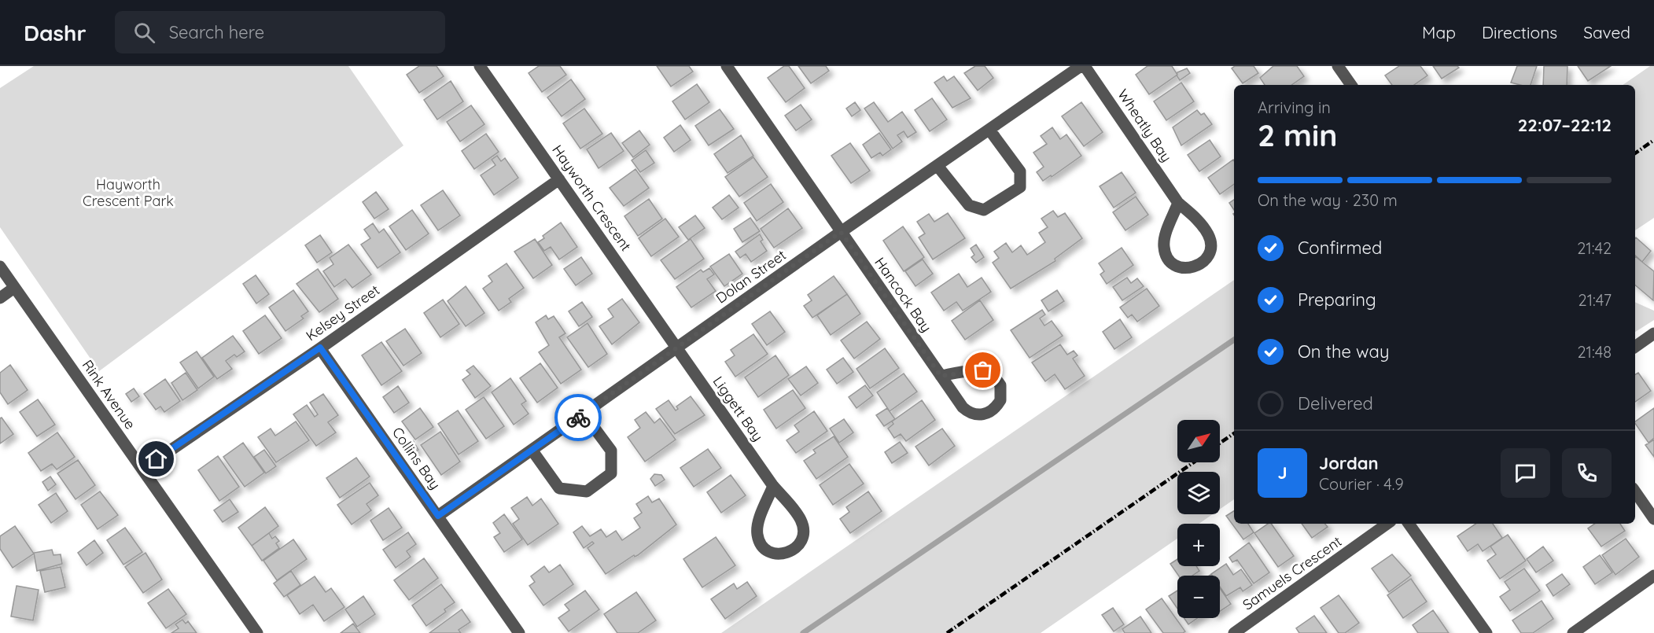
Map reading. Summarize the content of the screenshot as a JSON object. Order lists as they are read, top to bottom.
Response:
{
  "streets": {
    "street": [
      "Wheatly Bay",
      "Hayworth Crescent",
      "Dolan Street",
      "Hancock Bay",
      "Kelsey Street",
      "Rink Avenue",
      "Liggett Bay",
      "Collins Bay",
      "Samuels Crescent"
    ]
  },
  "crossings": [
    ["Hayworth Crescent", "Dolan Street"],
    ["Hayworth Crescent", "Kelsey Street"],
    ["Hayworth Crescent", "Liggett Bay"],
    ["Dolan Street", "Hancock Bay"],
    ["Dolan Street", "Liggett Bay"],
    ["Dolan Street", "Collins Bay"],
    ["Kelsey Street", "Rink Avenue"],
    ["Kelsey Street", "Collins Bay"]
  ],
  "parks": ["Hayworth Crescent Park"],
  "north": "top right",
  "page": {
    "header": "Dashr",
    "search": "Search here",
    "nav": ["Map", "Directions", "Saved"],
    "heading": ["2 min", "Arriving in", "22:07–22:12"],
    "panel": ["Jordan", "Courier · 4.9"],
    "bar": "On the way · 230 m",
    "list": [
      ["Confirmed", "21:42"],
      ["Preparing", "21:47"],
      ["On the way", "21:48"],
      "Delivered"
    ],
    "map_buttons": ["+", "−"],
    "round": "J"
  }
}
